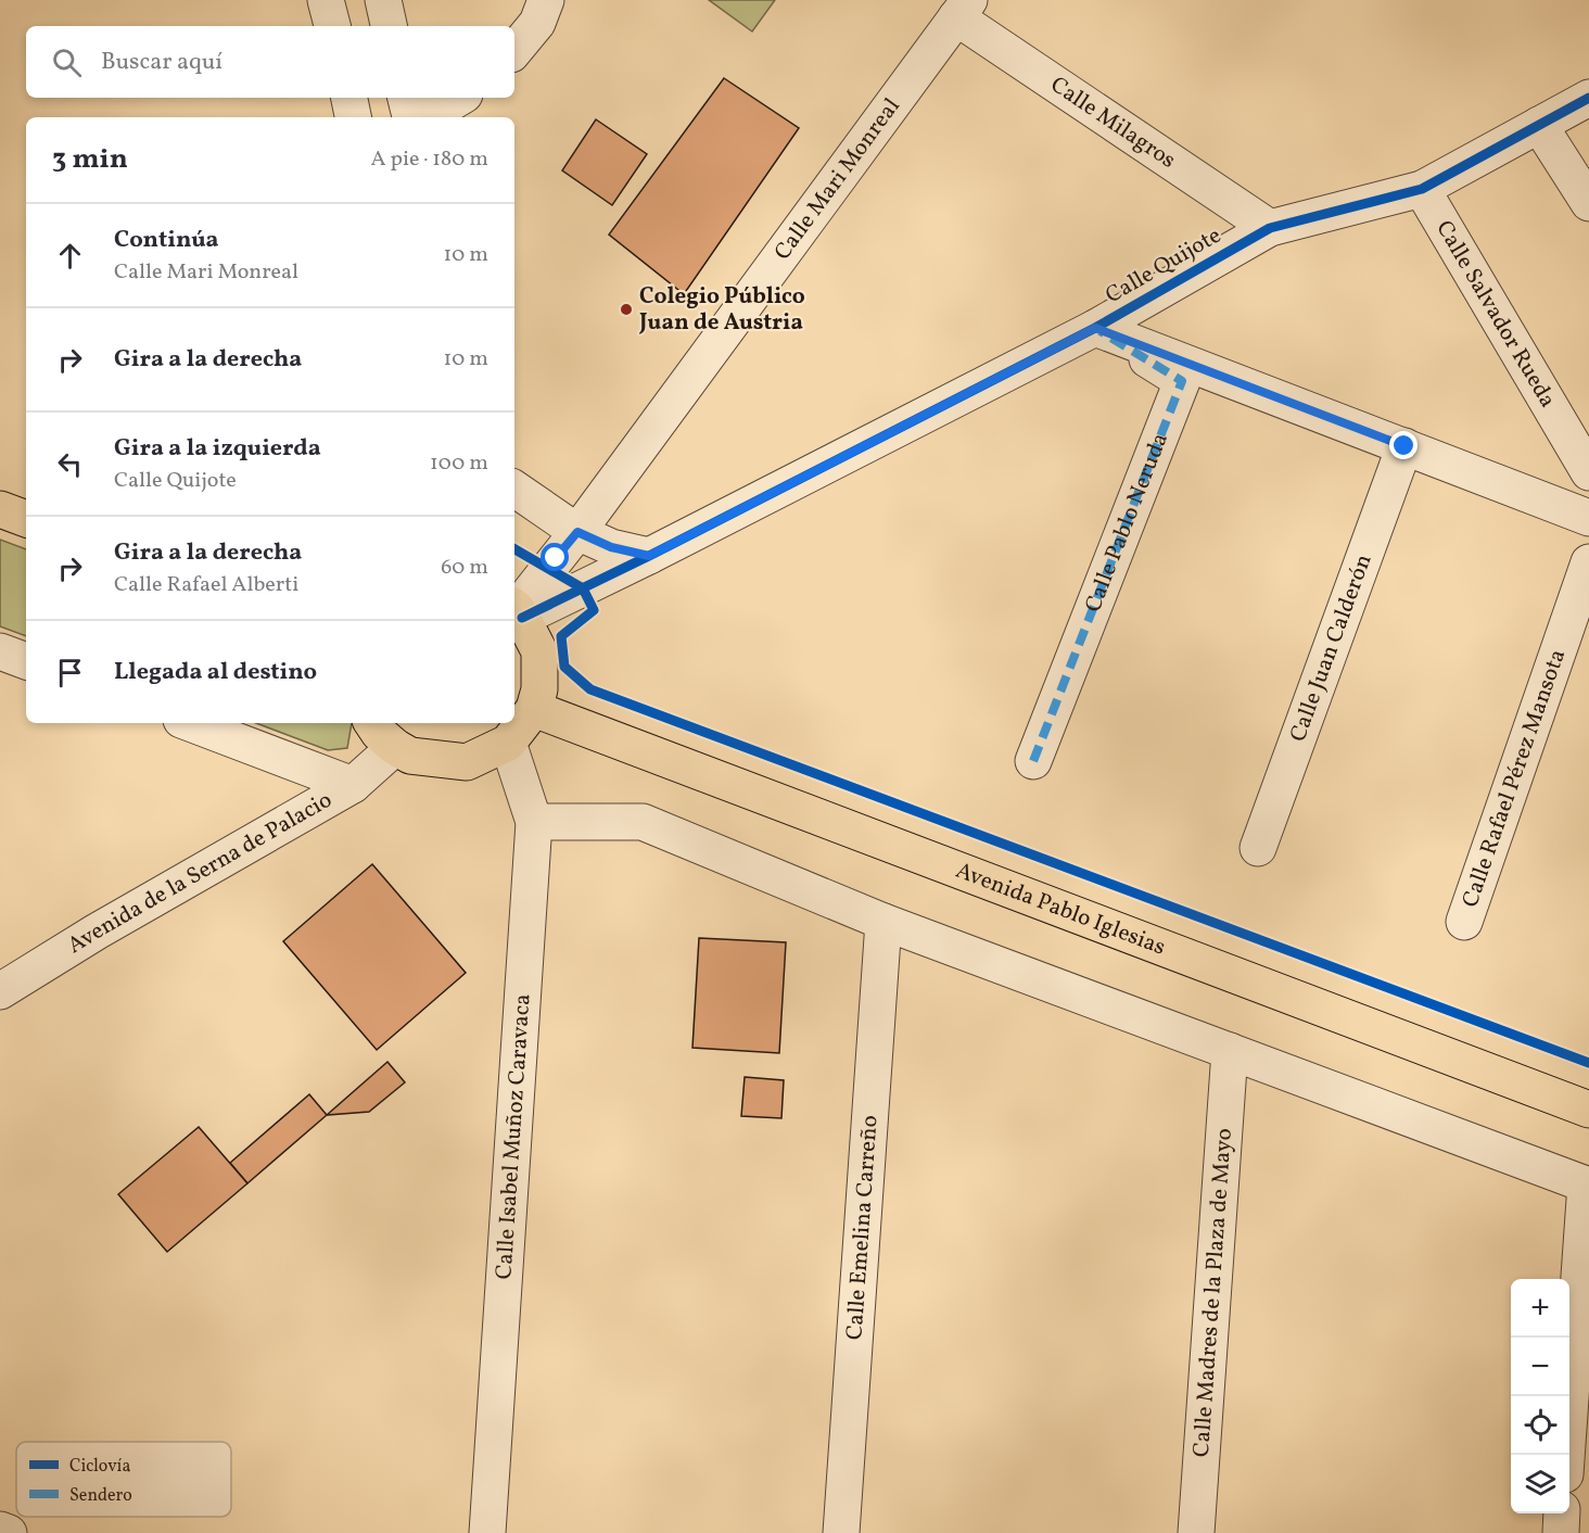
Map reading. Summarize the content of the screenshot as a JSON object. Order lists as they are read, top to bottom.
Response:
{
  "streets": {
    "main road": ["Avenida Pablo Iglesias"],
    "street": [
      "Calle Milagros",
      "Calle Mari Monreal",
      "Calle Quijote",
      "Calle Salvador Rueda",
      "Calle Pablo Neruda",
      "Calle Juan Calderón",
      "Calle Rafael Pérez Mansota",
      "Avenida de la Serna de Palacio",
      "Calle Isabel Muñoz Caravaca",
      "Calle Emelina Carreño",
      "Calle Madres de la Plaza de Mayo"
    ]
  },
  "crossings": [
    ["Calle Milagros", "Calle Mari Monreal"],
    ["Calle Milagros", "Calle Quijote"],
    ["Calle Mari Monreal", "Calle Quijote"],
    ["Calle Quijote", "Calle Salvador Rueda"],
    ["Calle Quijote", "Calle Pablo Neruda"]
  ],
  "places": ["Colegio Público Juan de Austria"],
  "legend": ["Ciclovía", "Sendero"],
  "page": {
    "search": "Buscar aquí",
    "heading": ["3 min", "A pie · 180 m"],
    "list": [
      ["Continúa", "Calle Mari Monreal", "10 m"],
      ["Gira a la derecha", "10 m"],
      ["Gira a la izquierda", "Calle Quijote", "100 m"],
      ["Gira a la derecha", "Calle Rafael Alberti", "60 m"],
      "Llegada al destino"
    ],
    "map_buttons": ["+", "−"]
  }
}
